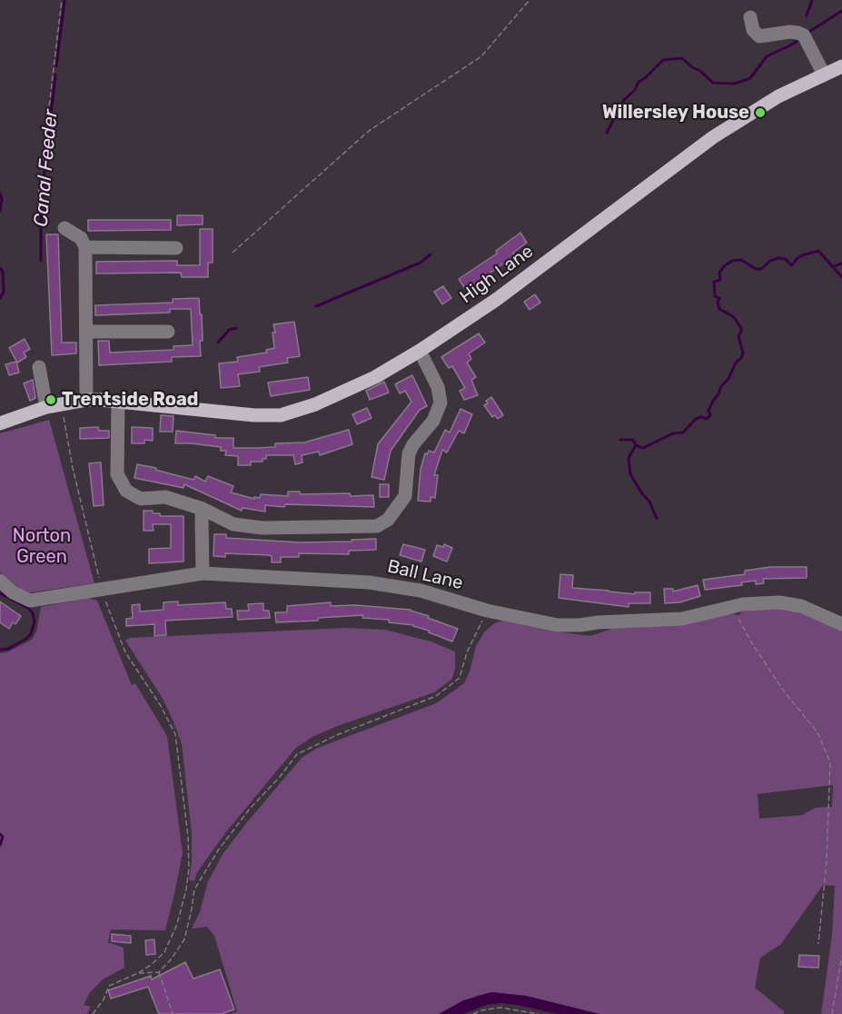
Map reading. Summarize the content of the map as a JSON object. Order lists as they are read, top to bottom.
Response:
{
  "streets": {
    "main road": ["High Lane"],
    "street": ["Ball Lane"]
  },
  "water": ["Canal Feeder"],
  "parks": ["Norton Green"],
  "places": ["Willersley House", "Trentside Road"]
}
